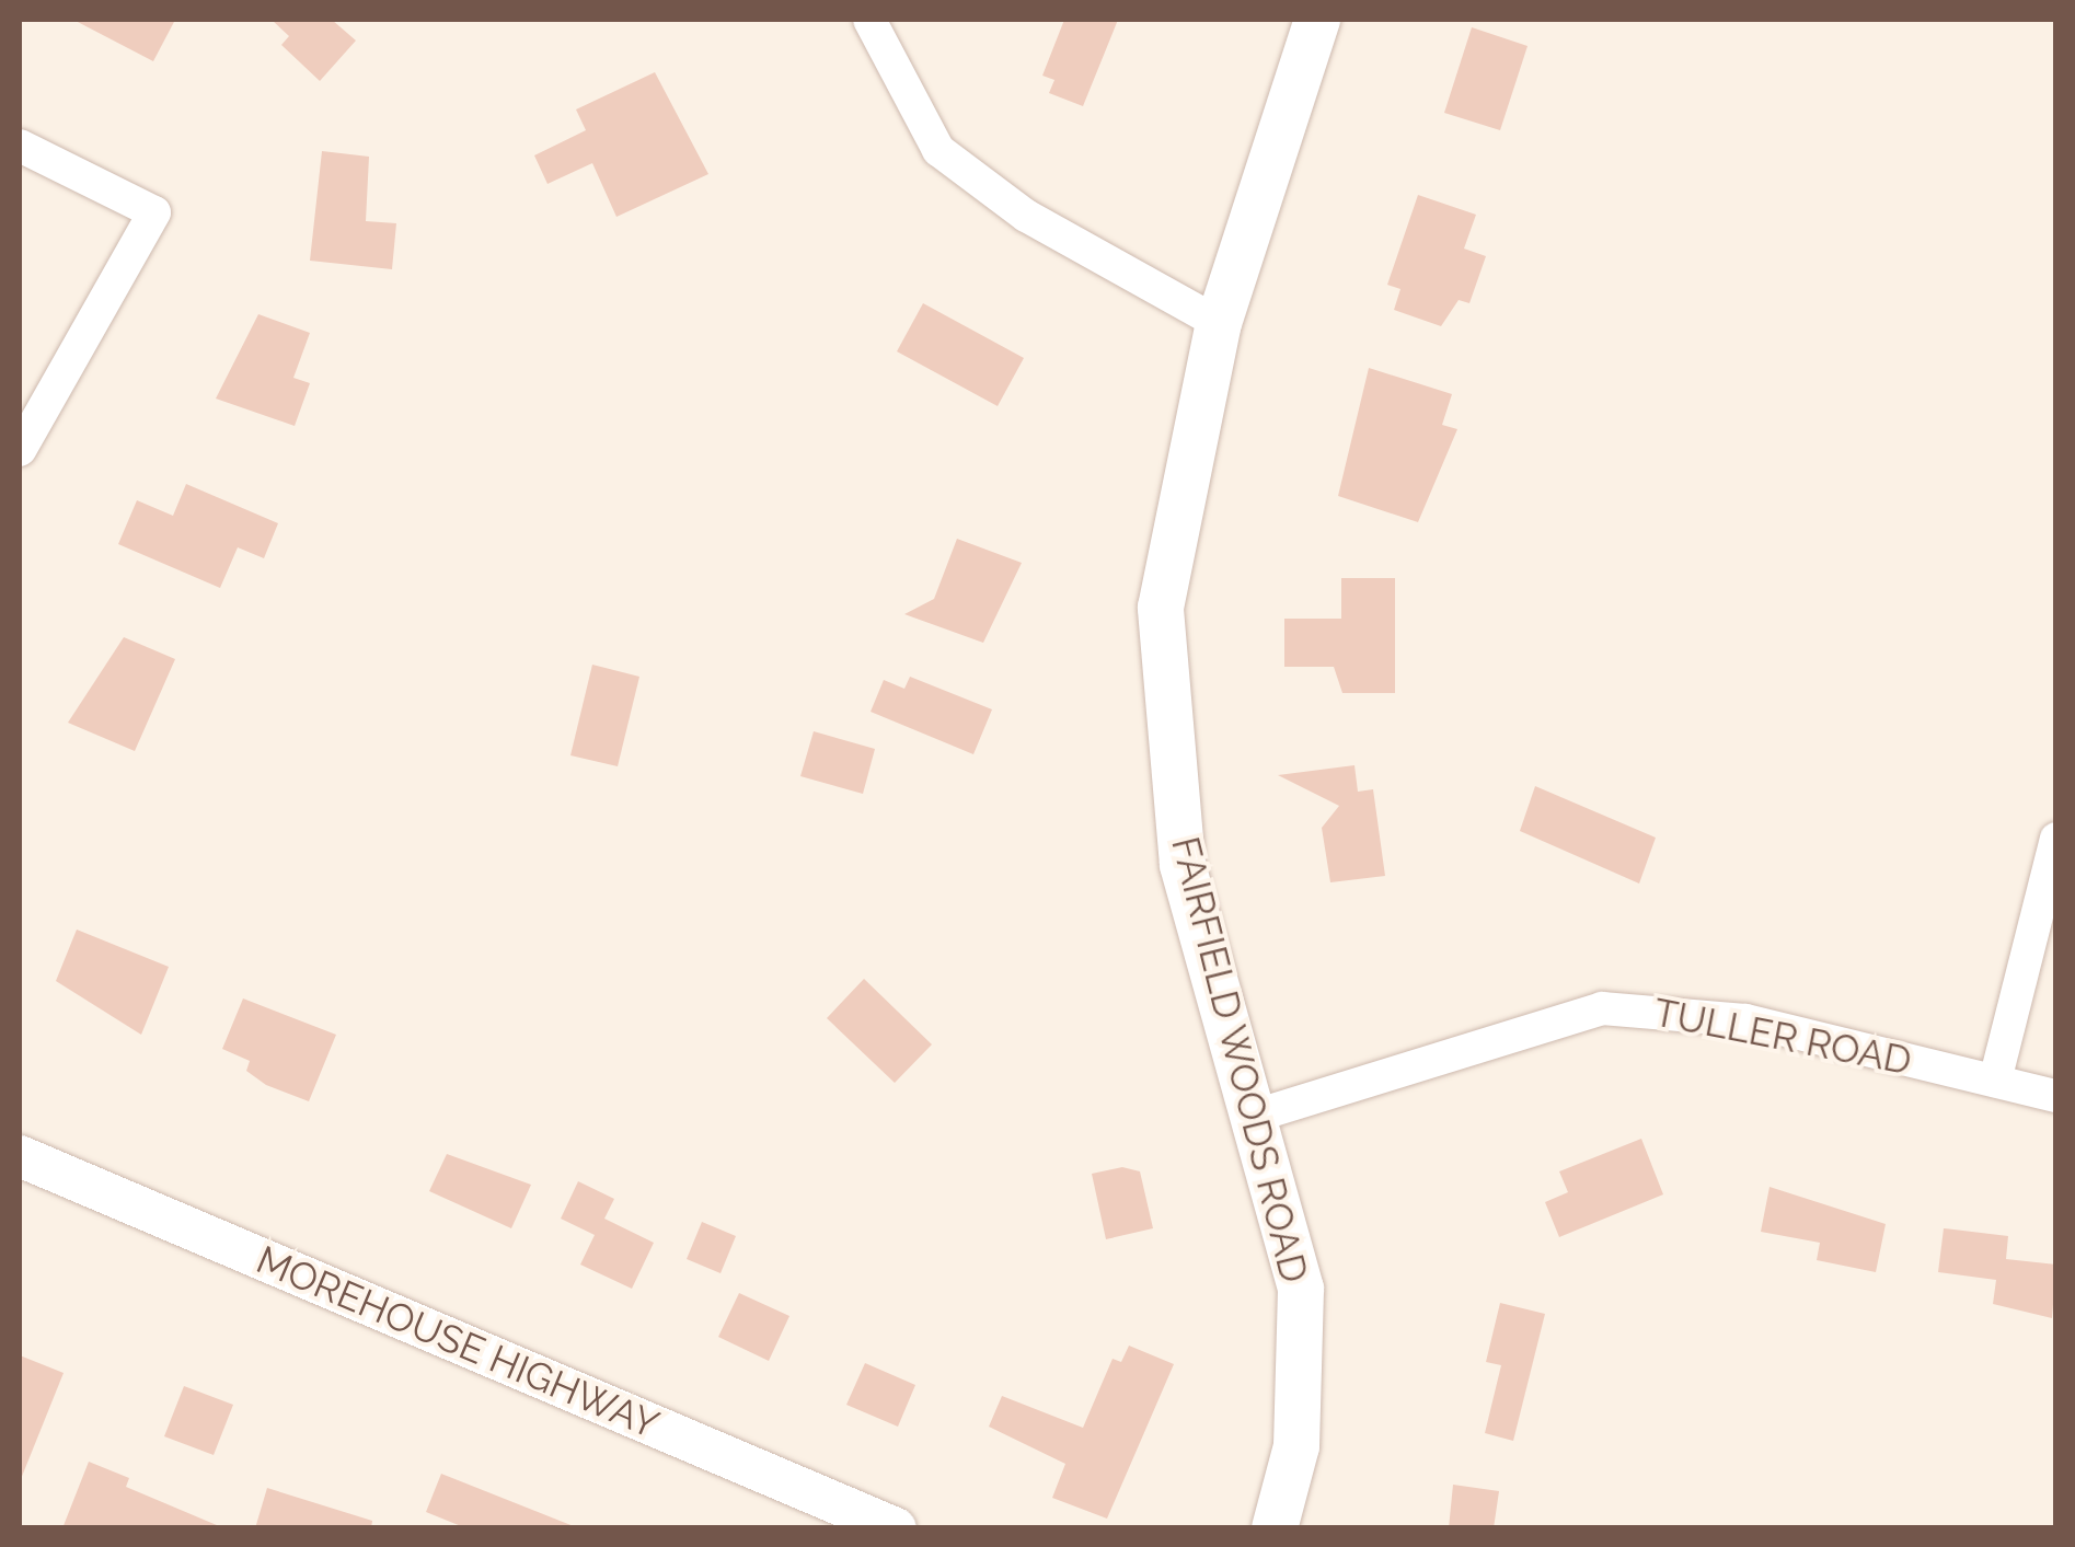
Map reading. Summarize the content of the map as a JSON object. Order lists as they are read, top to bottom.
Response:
{
  "streets": {
    "main road": ["FAIRFIELD WOODS ROAD"],
    "street": ["TULLER ROAD", "MOREHOUSE HIGHWAY"]
  },
  "crossings": [
    ["TULLER ROAD", "FAIRFIELD WOODS ROAD"]
  ]
}
